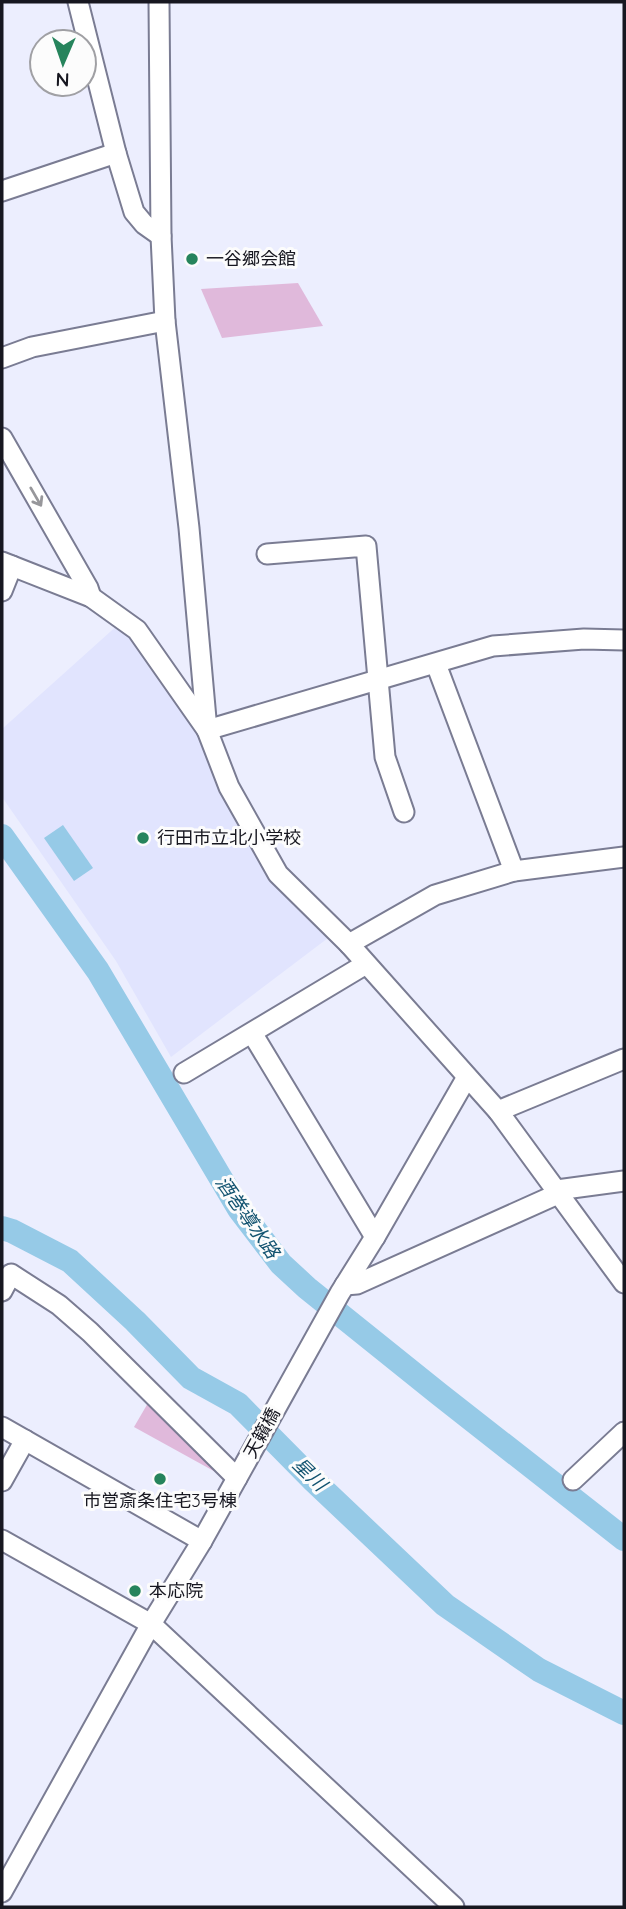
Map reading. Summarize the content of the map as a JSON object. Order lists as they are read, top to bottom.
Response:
{
  "streets": {
    "street": ["天籟橋"]
  },
  "water": ["酒巻導水路", "星川"],
  "places": [
    "一谷郷会館",
    "行田市立北小学校",
    "市営斎条住宅3号棟",
    "本応院"
  ],
  "north": "bottom"
}
